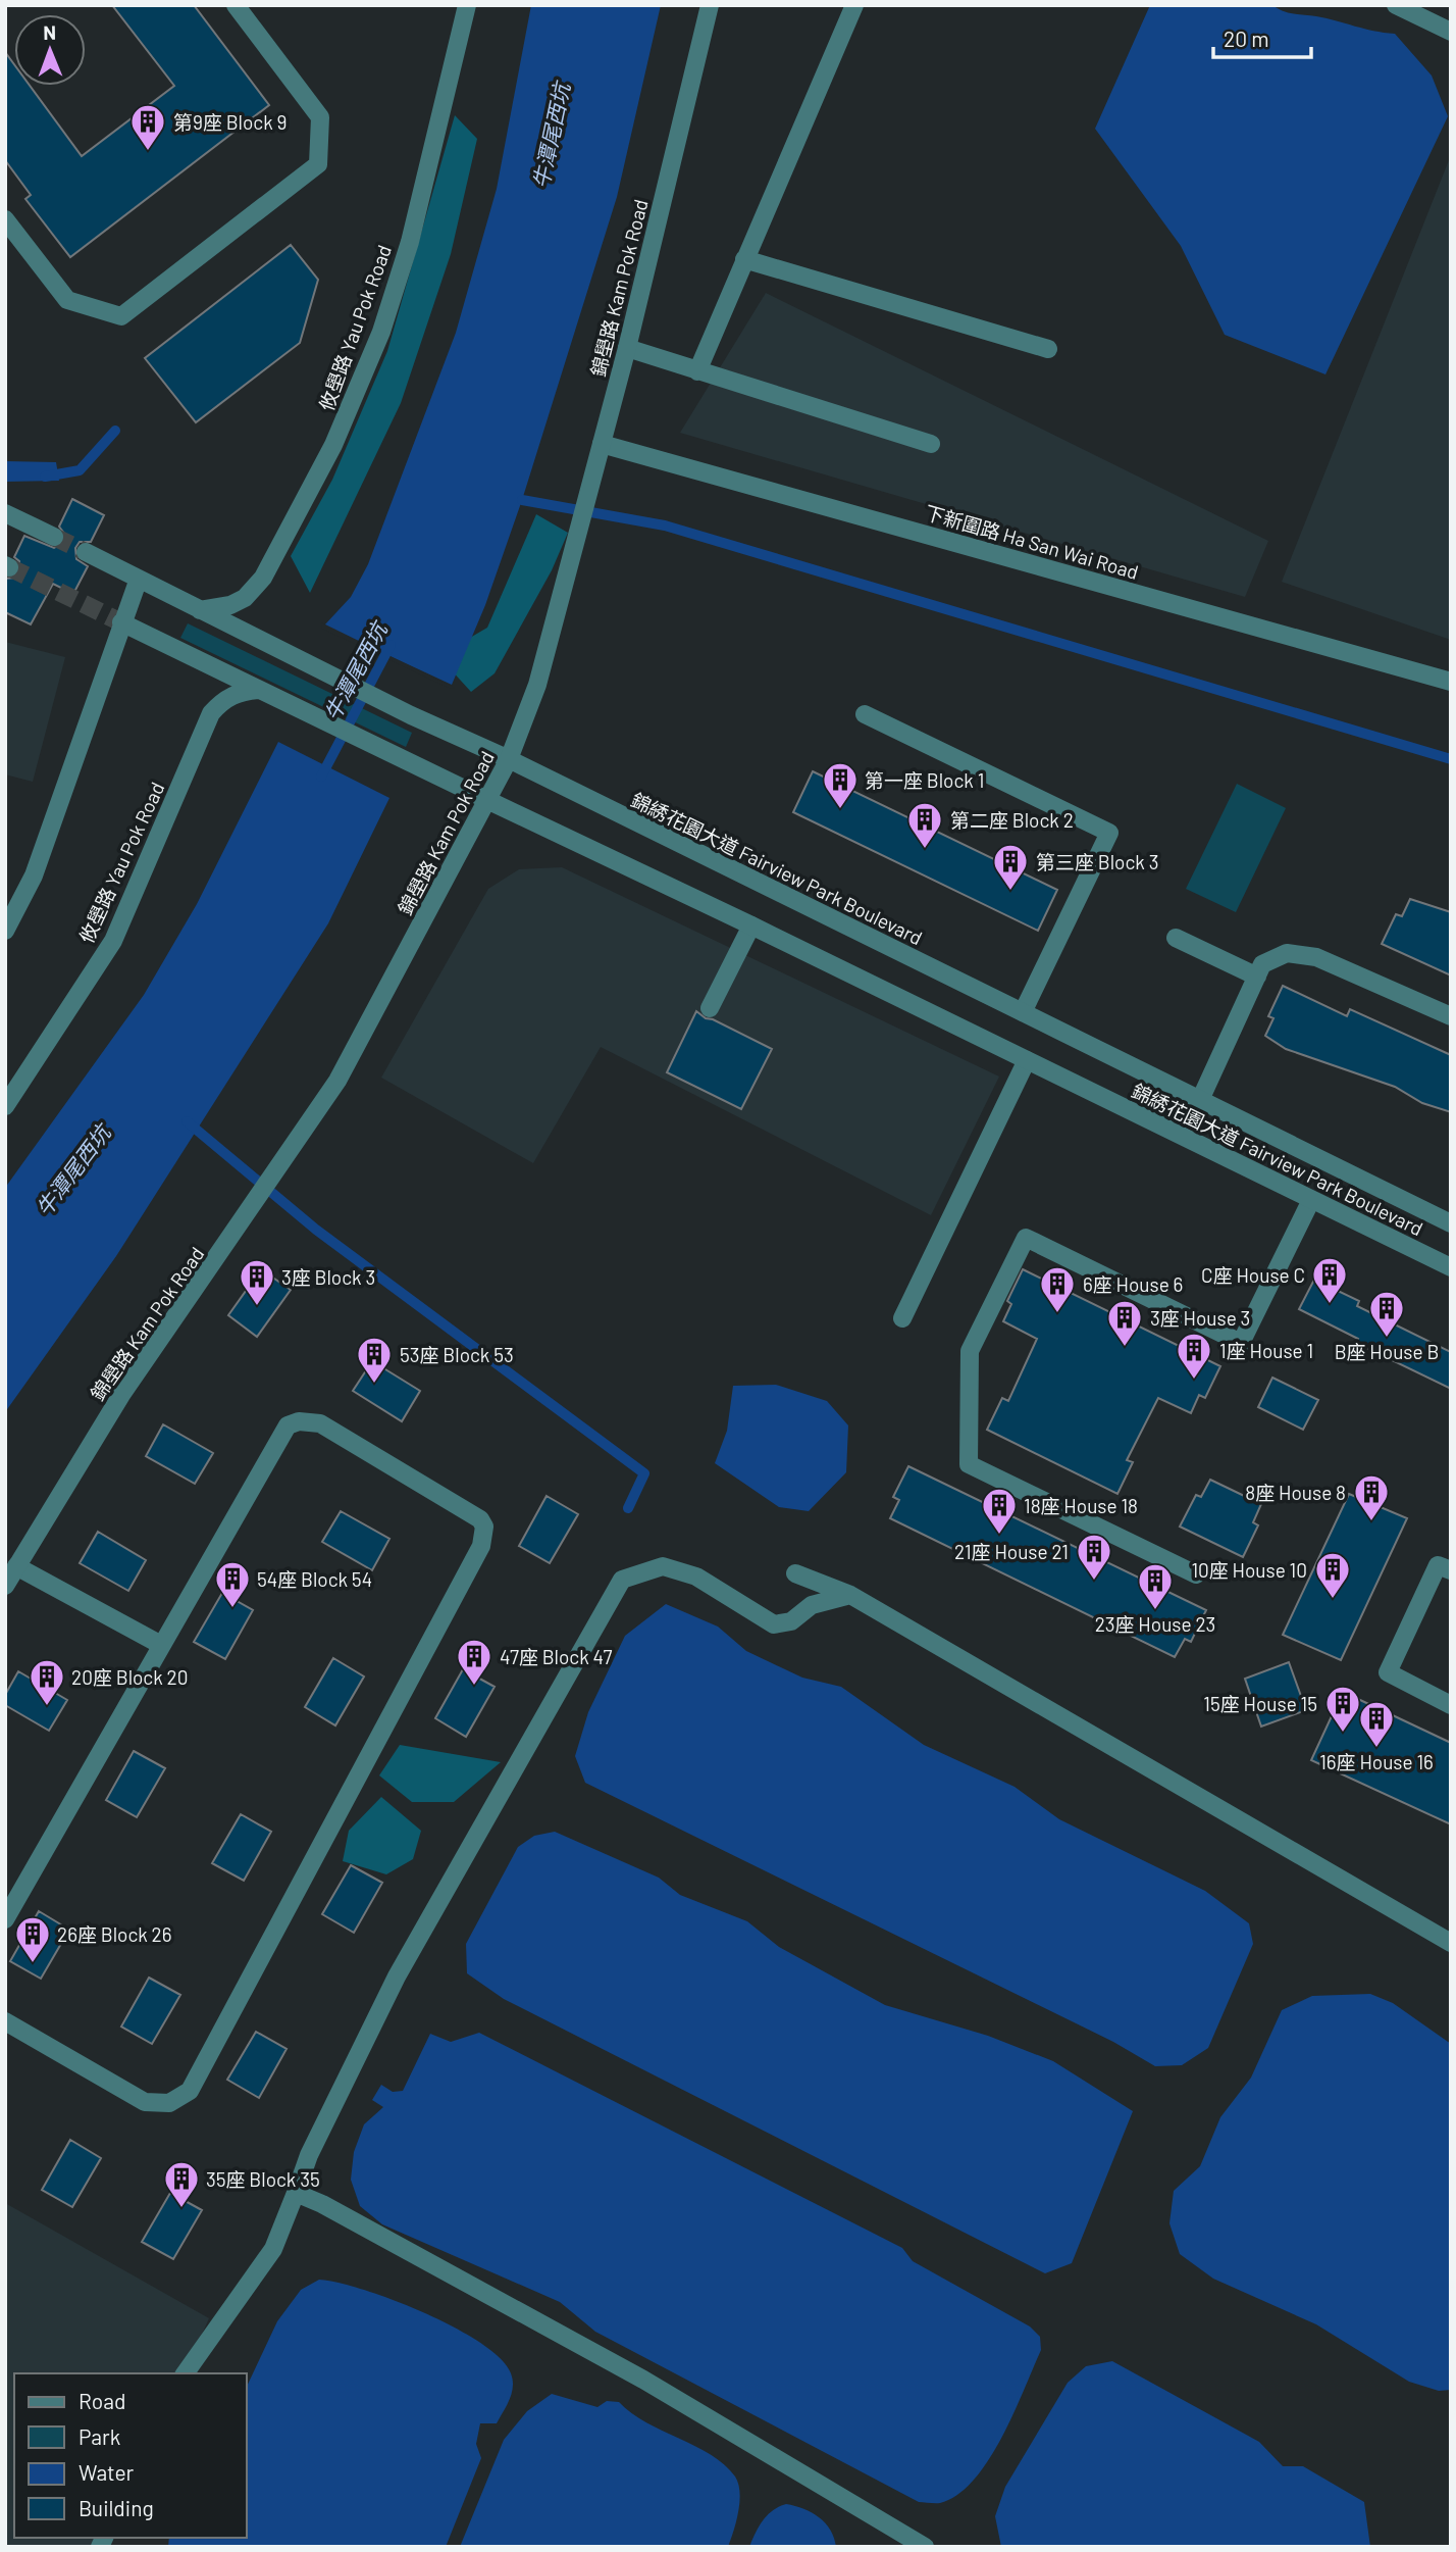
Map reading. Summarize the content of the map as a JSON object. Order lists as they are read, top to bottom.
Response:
{
  "streets": {
    "street": [
      "錦壆路 Kam Pok Road",
      "攸壆路 Yau Pok Road",
      "下新圍路 Ha San Wai Road",
      "錦綉花園大道 Fairview Park Boulevard"
    ]
  },
  "crossings": [
    ["錦壆路 Kam Pok Road", "下新圍路 Ha San Wai Road"],
    ["錦壆路 Kam Pok Road", "錦綉花園大道 Fairview Park Boulevard"],
    ["攸壆路 Yau Pok Road", "錦綉花園大道 Fairview Park Boulevard"]
  ],
  "water": ["牛潭尾西坑"],
  "places": {
    "building": [
      "第9座 Block 9",
      "第一座 Block 1",
      "第二座 Block 2",
      "第三座 Block 3",
      "C座 House C",
      "3座 Block 3",
      "6座 House 6",
      "B座 House B",
      "3座 House 3",
      "1座 House 1",
      "53座 Block 53",
      "8座 House 8",
      "18座 House 18",
      "21座 House 21",
      "10座 House 10",
      "54座 Block 54",
      "23座 House 23",
      "47座 Block 47",
      "20座 Block 20",
      "15座 House 15",
      "16座 House 16",
      "26座 Block 26",
      "35座 Block 35"
    ]
  },
  "legend": [
    "Road",
    "Park",
    "Water",
    "Building"
  ],
  "scale_bar": "20 m",
  "north": "top"
}
